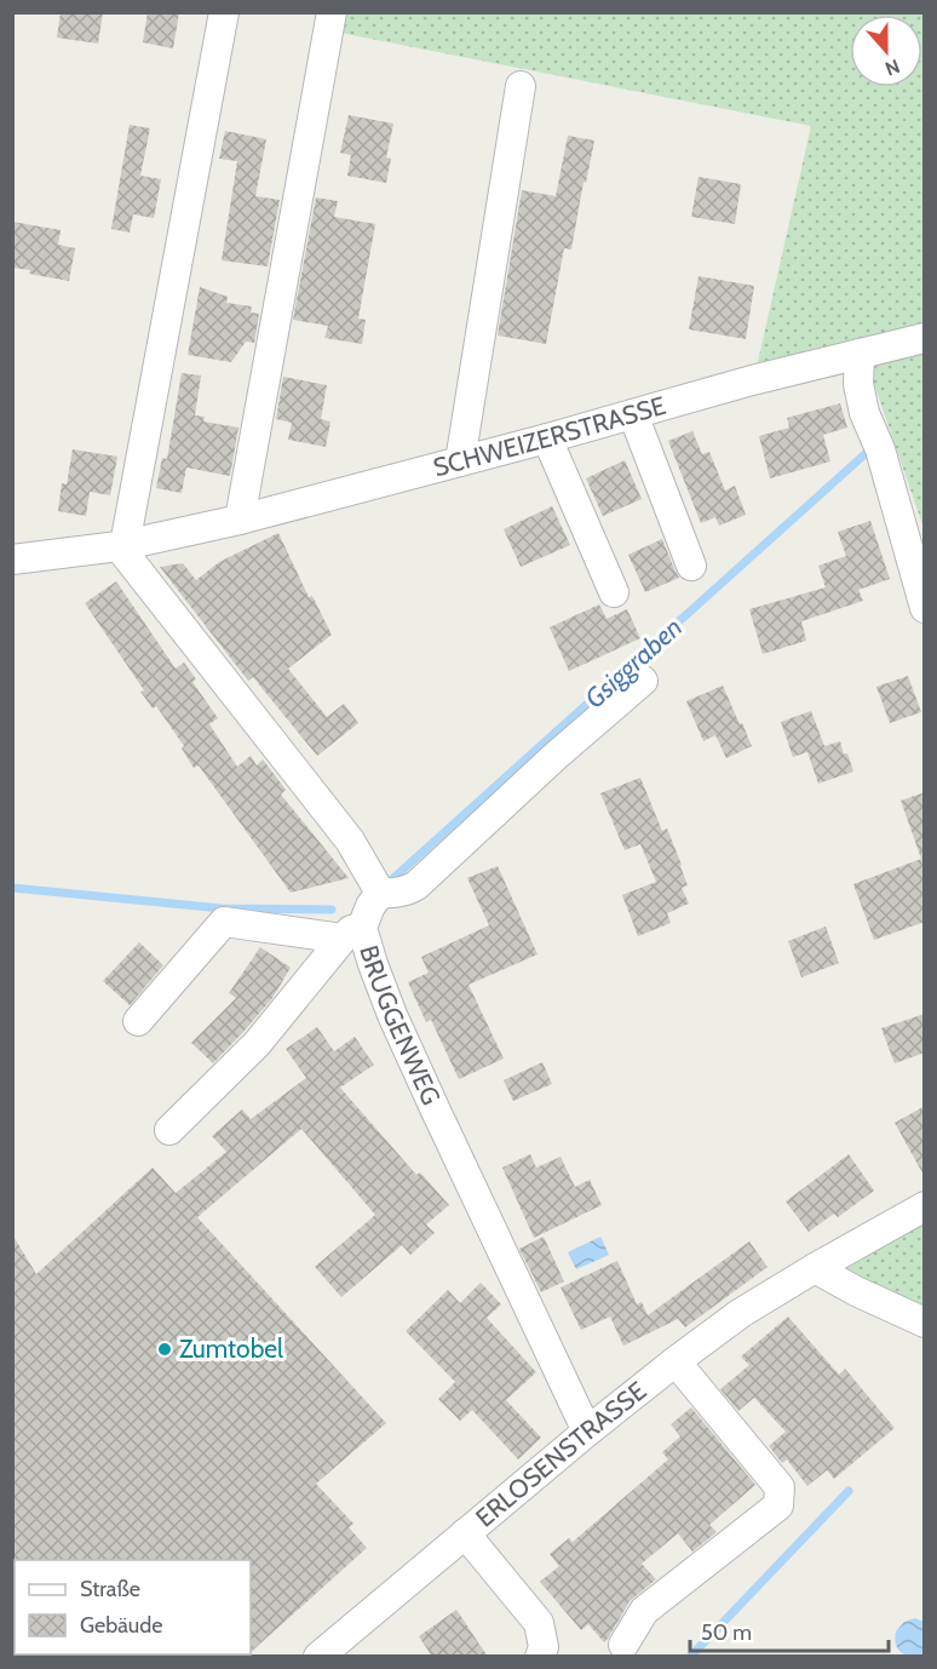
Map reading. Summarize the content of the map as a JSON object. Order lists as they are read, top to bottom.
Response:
{
  "streets": {
    "street": ["SCHWEIZERSTRASSE", "BRUGGENWEG", "ERLOSENSTRASSE"]
  },
  "crossings": [
    ["BRUGGENWEG", "ERLOSENSTRASSE"]
  ],
  "water": ["Gsiggraben"],
  "places": ["Zumtobel"],
  "legend": ["Straße", "Gebäude"],
  "scale_bar": "50 m",
  "north": "bottom"
}
